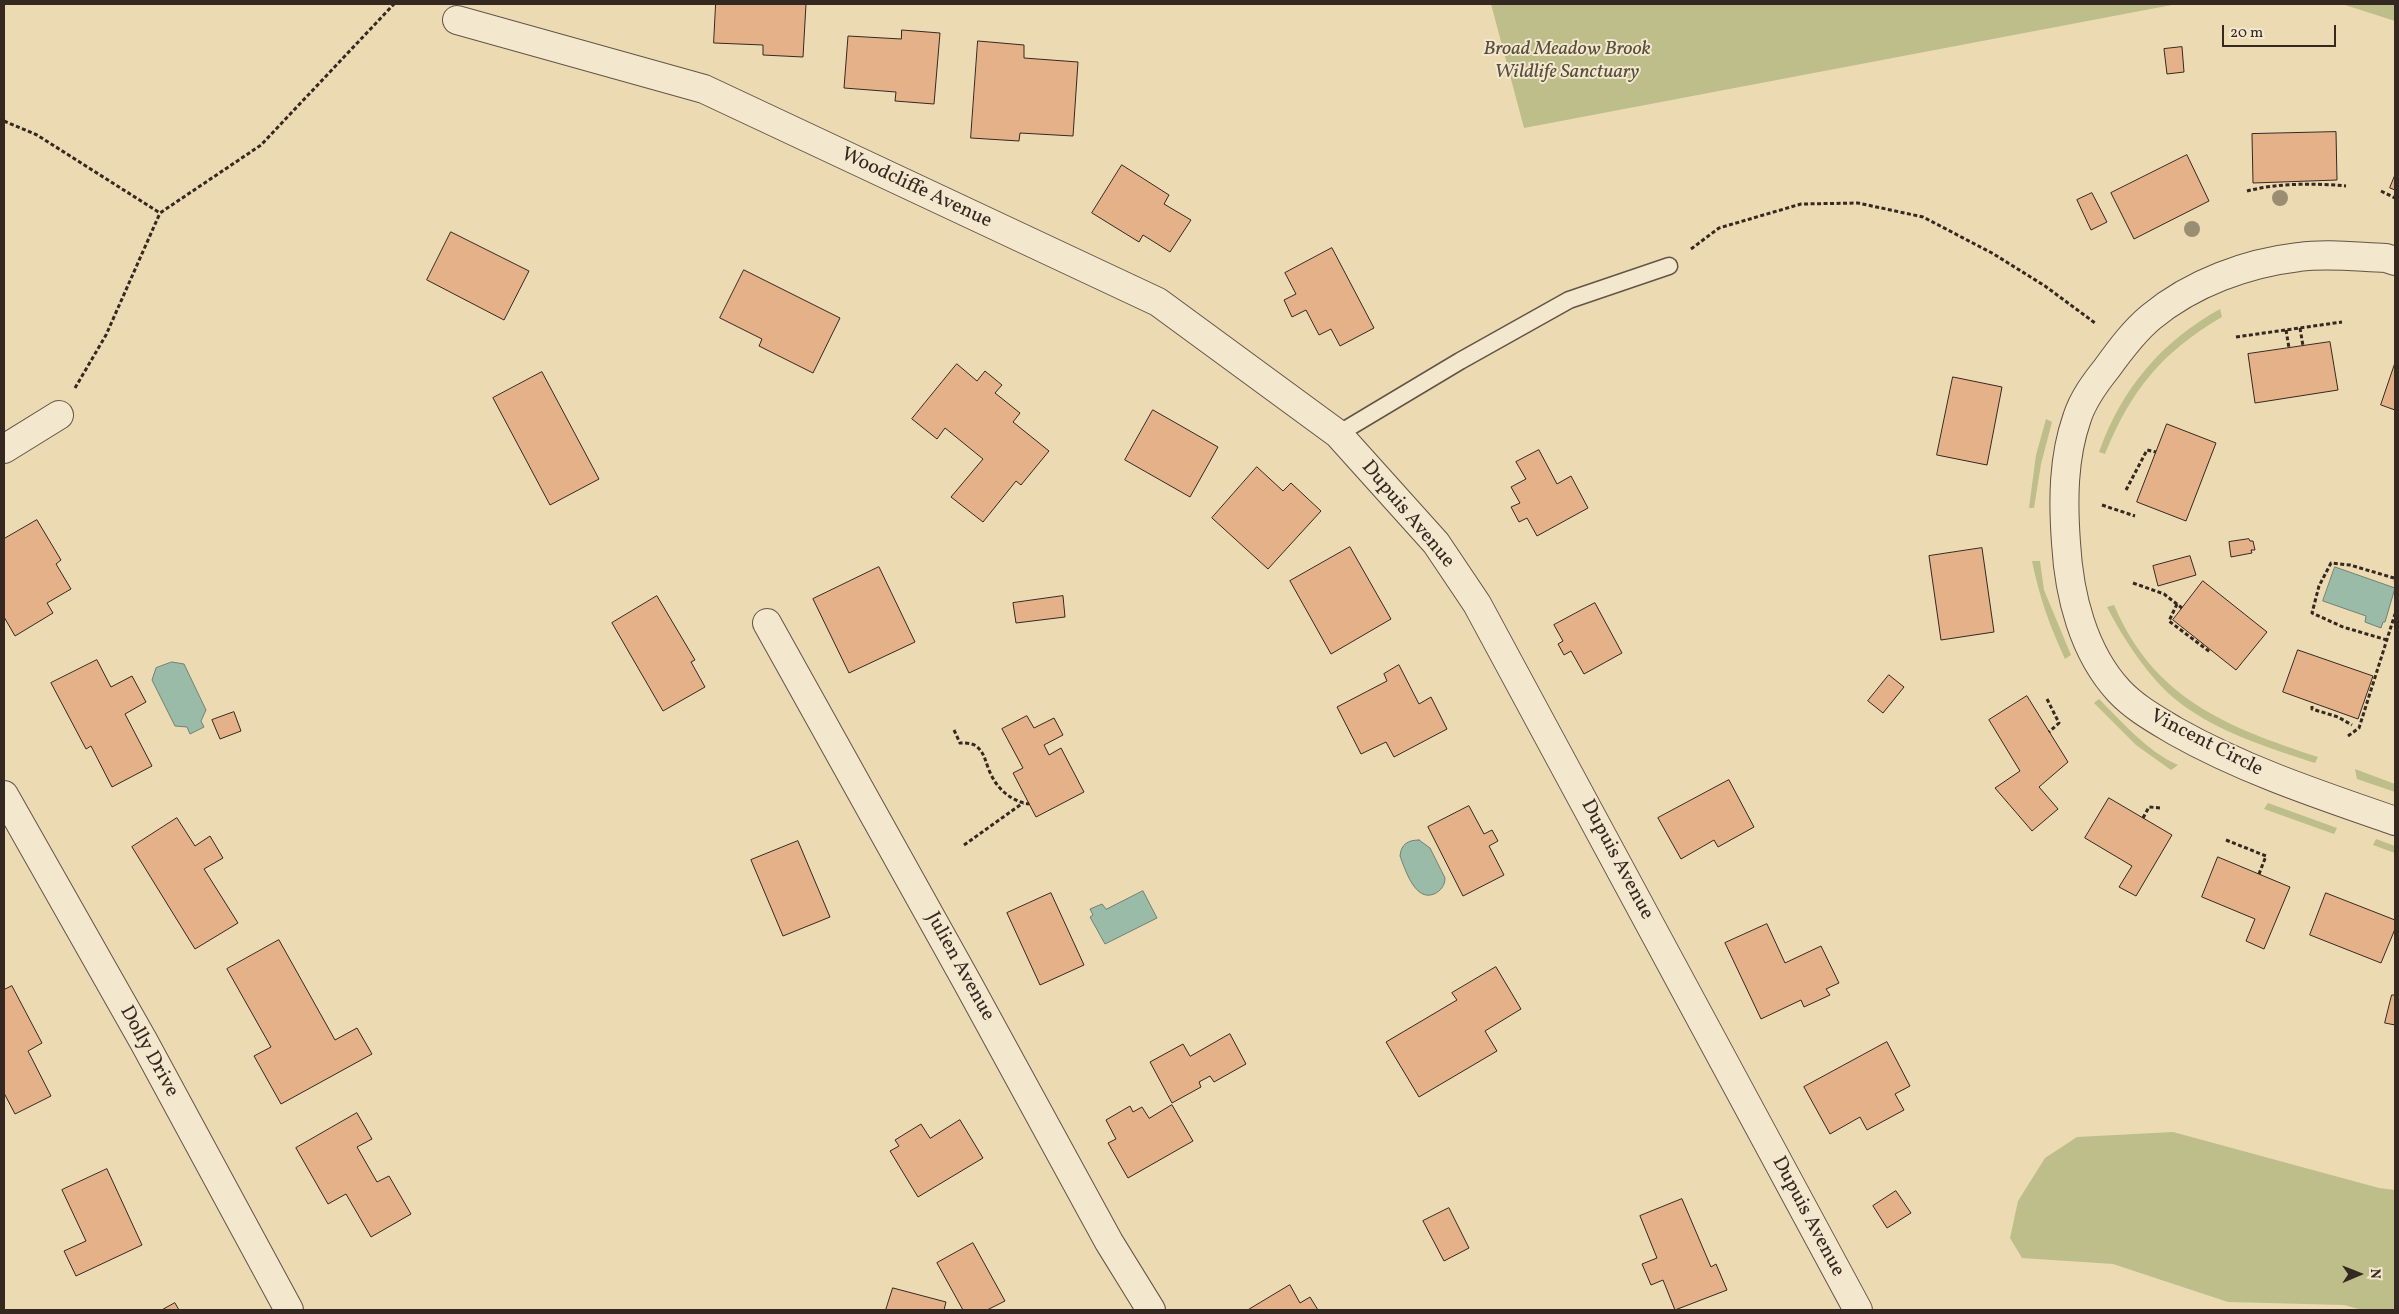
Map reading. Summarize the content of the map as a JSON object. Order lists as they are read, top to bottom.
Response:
{
  "streets": {
    "street": [
      "Woodcliffe Avenue",
      "Dupuis Avenue",
      "Vincent Circle",
      "Julien Avenue",
      "Dolly Drive"
    ]
  },
  "crossings": [
    ["Woodcliffe Avenue", "Dupuis Avenue"]
  ],
  "parks": ["Broad Meadow Brook Wildlife Sanctuary"],
  "scale_bar": "20 m",
  "north": "right"
}
